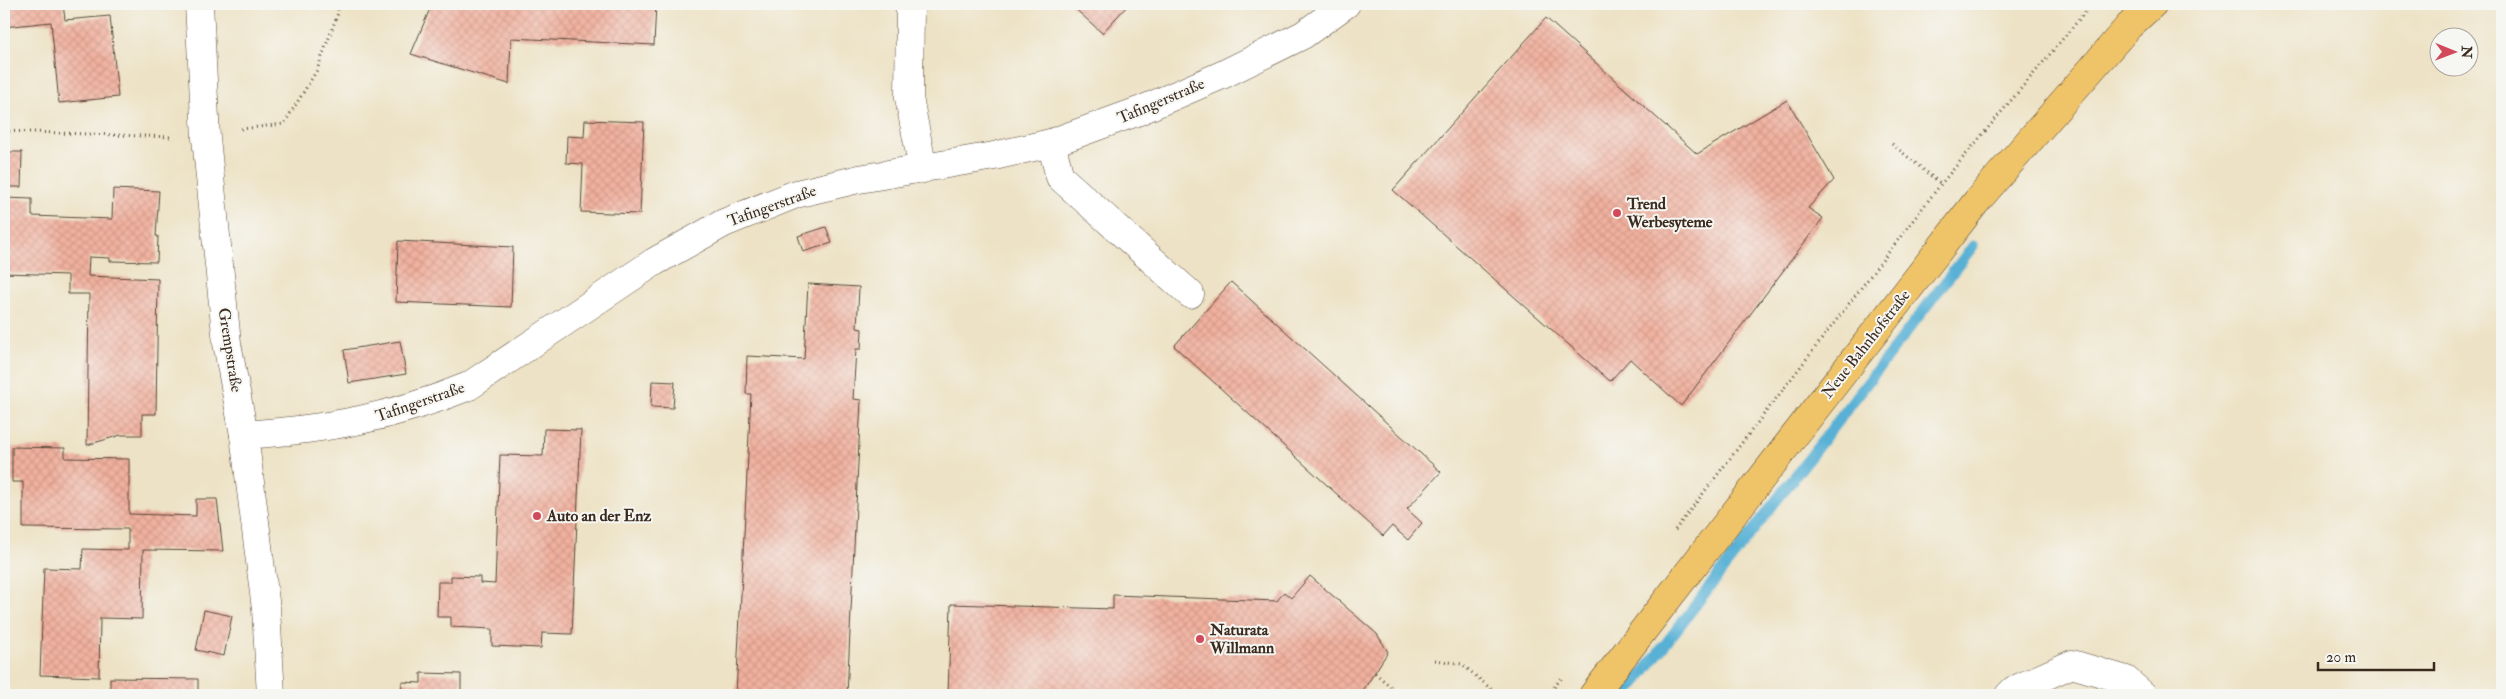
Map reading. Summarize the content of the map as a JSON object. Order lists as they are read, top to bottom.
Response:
{
  "streets": {
    "main road": ["Neue Bahnhofstraße"],
    "street": ["Tafingerstraße", "Grempstraße"]
  },
  "crossings": [
    ["Tafingerstraße", "Grempstraße"]
  ],
  "places": ["Trend Werbesyteme", "Auto an der Enz", "Naturata Willmann"],
  "scale_bar": "20 m",
  "north": "right"
}
